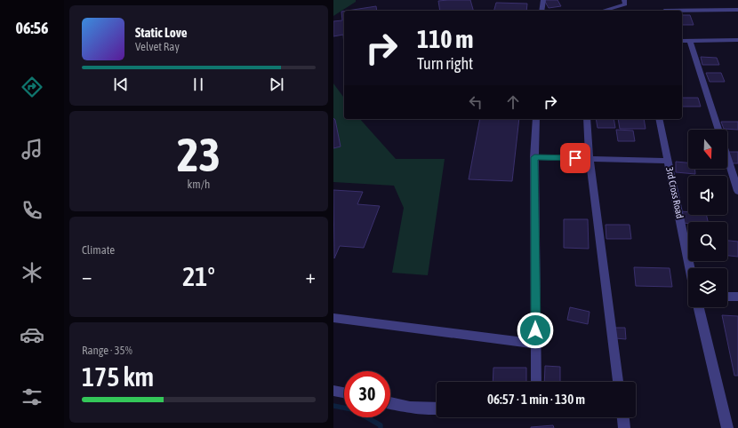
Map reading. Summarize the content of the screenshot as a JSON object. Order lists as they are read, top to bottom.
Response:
{
  "streets": {
    "street": ["3rd Cross Road"]
  },
  "north": "bottom",
  "page": {
    "tabs": "06:56",
    "turn": ["110 m", "Turn right"],
    "song": ["Static Love", "Velvet Ray"],
    "tile": [
      ["23", "km/h"],
      "Climate",
      ["Range · 35%", "175 km"]
    ],
    "heat": ["−", "21°", "+"],
    "limit": "30",
    "trip": "06:57 · 1 min · 130 m"
  }
}
